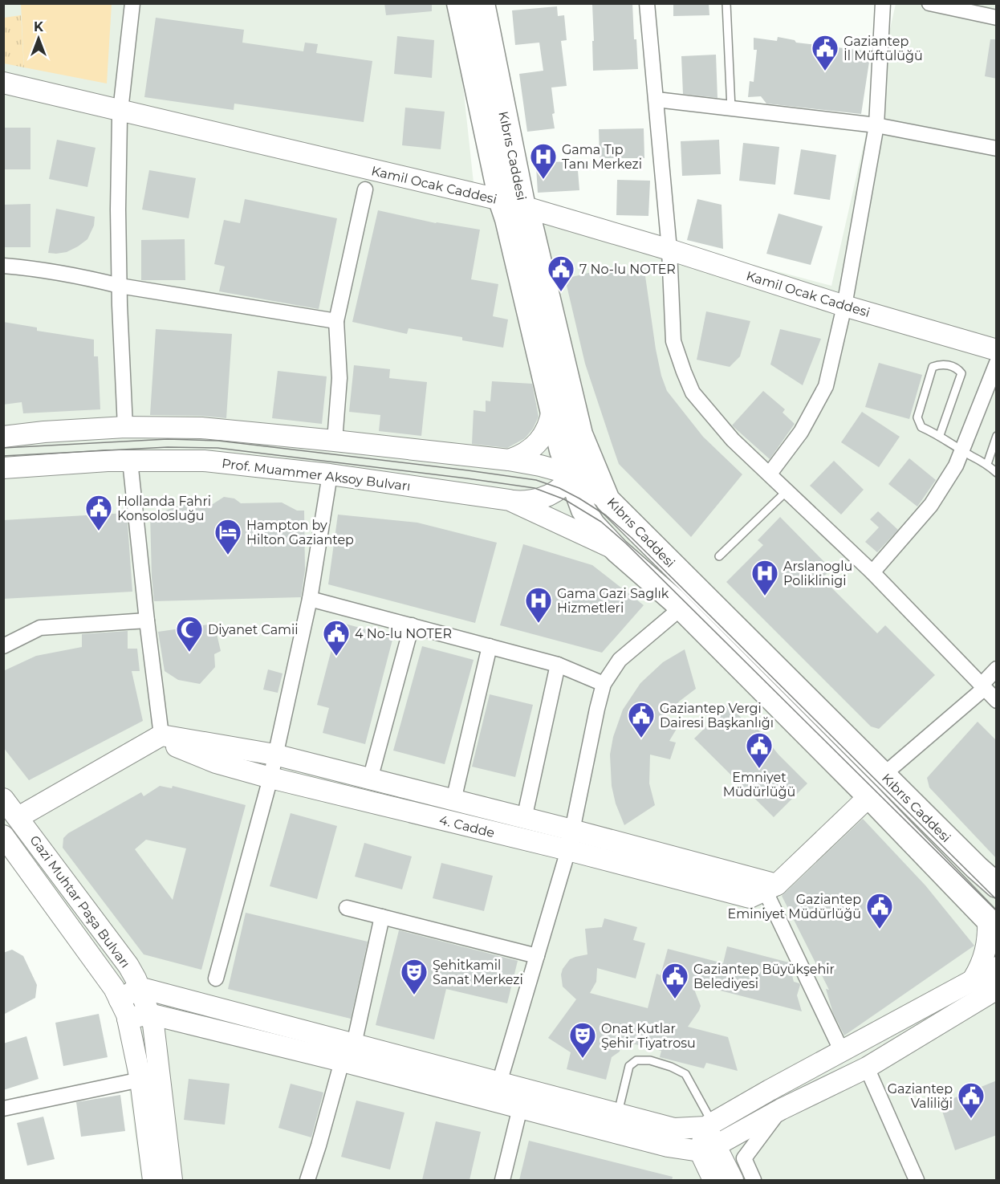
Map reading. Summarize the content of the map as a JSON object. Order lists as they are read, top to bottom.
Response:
{
  "streets": {
    "main road": ["Kıbrıs Caddesi"],
    "street": [
      "Kamil Ocak Caddesi",
      "Prof. Muammer Aksoy Bulvarı",
      "4. Cadde",
      "Gazi Muhtar Paşa Bulvarı"
    ]
  },
  "crossings": [
    ["Kıbrıs Caddesi", "Kamil Ocak Caddesi"]
  ],
  "places": {
    "public building": [
      "Gaziantep İl Müftülüğü",
      "7 No-lu NOTER",
      "Hollanda Fahri Konsolosluğu",
      "4 No-lu NOTER",
      "Gaziantep Vergi Dairesi Başkanlığı",
      "Emniyet Müdürlüğü",
      "Gaziantep Eminiyet Müdürlüğü",
      "Gaziantep Büyükşehir Belediyesi",
      "Gaziantep Valiliği"
    ],
    "hospital": ["Gama Tıp Tanı Merkezi", "Arslanoglu Poliklinigi", "Gama Gazi Saglık Hizmetleri"],
    "hotel": ["Hampton by Hilton Gaziantep"],
    "mosque": ["Diyanet Camii"],
    "theatre": ["Şehitkamil Sanat Merkezi", "Onat Kutlar Şehir Tiyatrosu"]
  },
  "north": "top"
}
